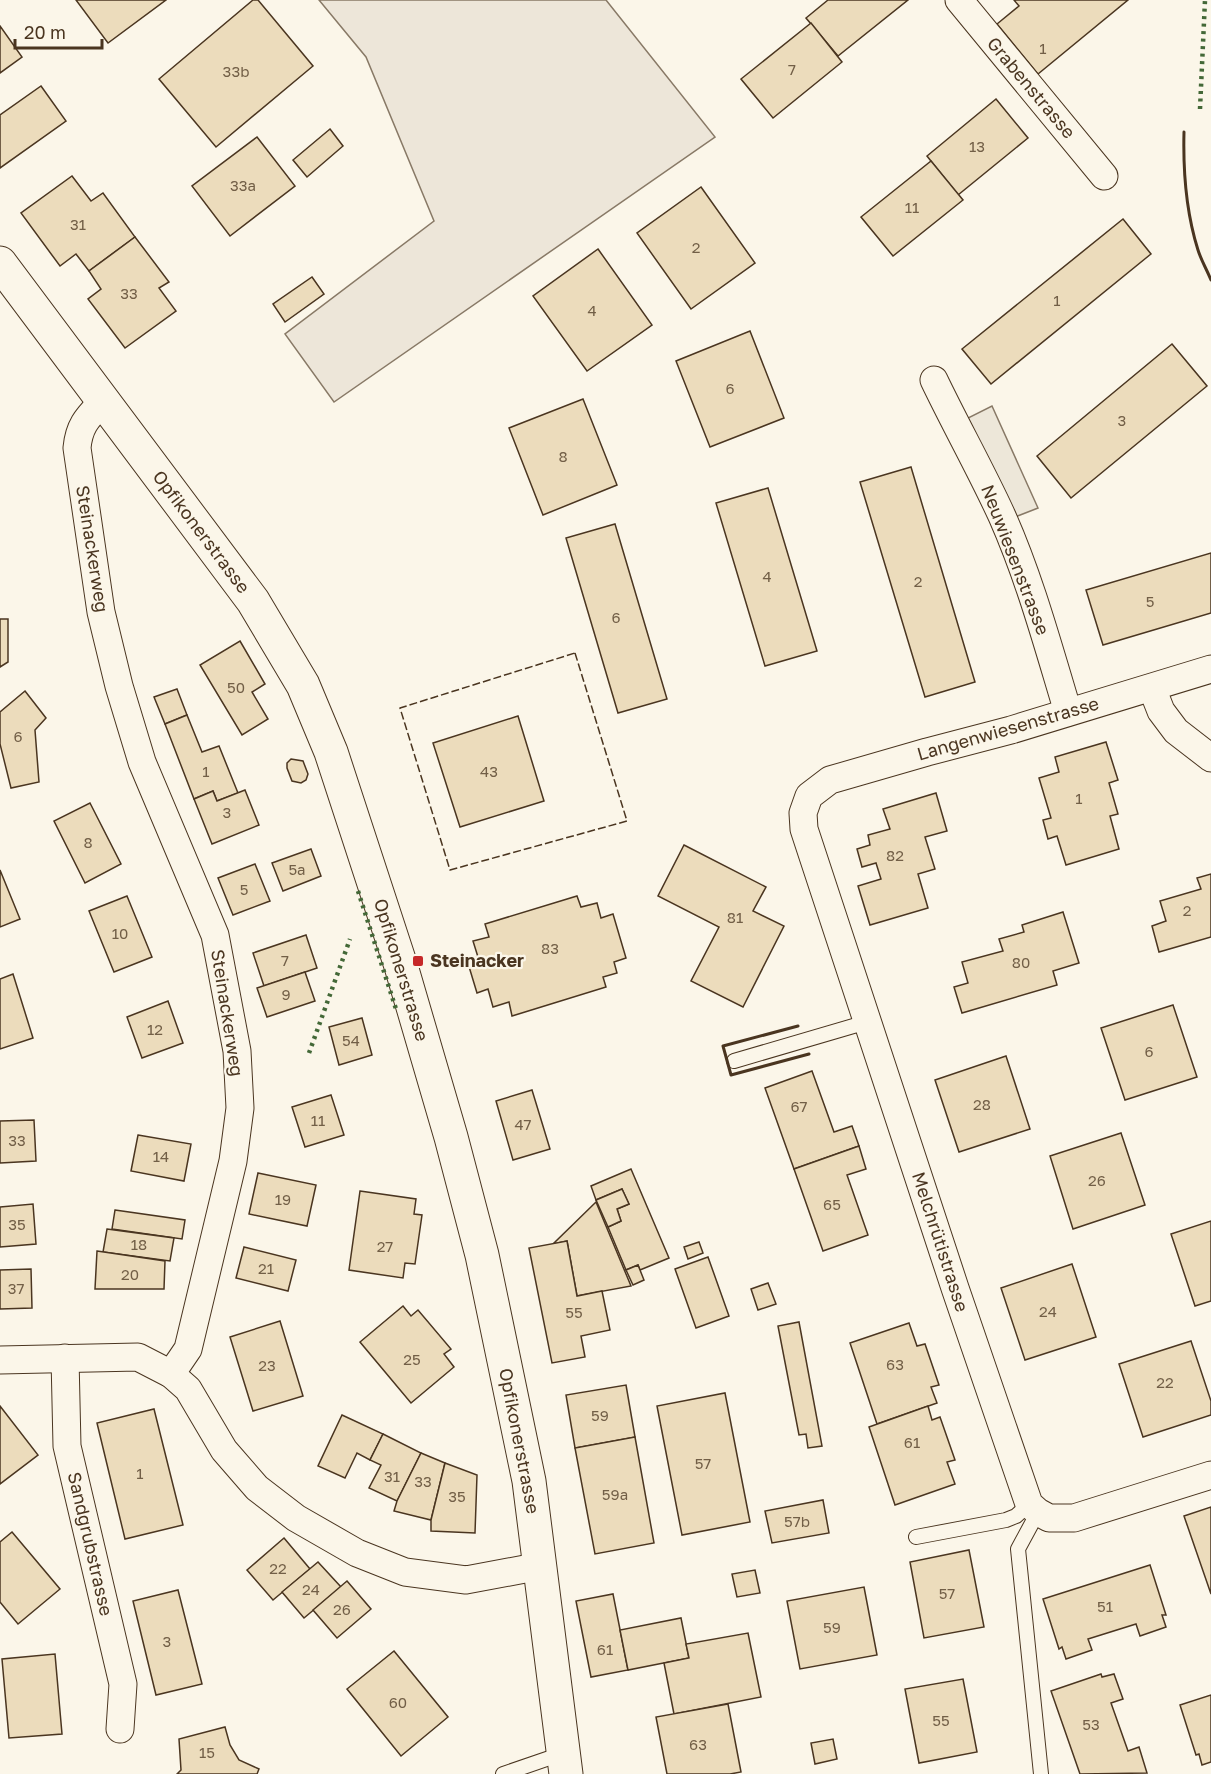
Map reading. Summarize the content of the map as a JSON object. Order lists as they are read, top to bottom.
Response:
{
  "streets": {
    "street": [
      "Grabenstrasse",
      "Opfikonerstrasse",
      "Steinackerweg",
      "Neuwiesenstrasse",
      "Langenwiesenstrasse",
      "Melchrütistrasse",
      "Sandgrubstrasse"
    ]
  },
  "crossings": [
    ["Opfikonerstrasse", "Steinackerweg"],
    ["Neuwiesenstrasse", "Langenwiesenstrasse"],
    ["Langenwiesenstrasse", "Melchrütistrasse"]
  ],
  "places": {
    "transit": ["Steinacker"]
  },
  "house_numbers": [
    "1",
    "7",
    "33b",
    "13",
    "33a",
    "11",
    "31",
    "2",
    "33",
    "1",
    "4",
    "6",
    "3",
    "8",
    "4",
    "2",
    "5",
    "6",
    "50",
    "6",
    "1",
    "43",
    "1",
    "3",
    "8",
    "82",
    "5a",
    "5",
    "2",
    "81",
    "10",
    "83",
    "7",
    "80",
    "9",
    "12",
    "54",
    "6",
    "28",
    "67",
    "11",
    "47",
    "33",
    "14",
    "26",
    "19",
    "65",
    "35",
    "18",
    "27",
    "21",
    "20",
    "37",
    "24",
    "55",
    "25",
    "63",
    "23",
    "22",
    "59",
    "61",
    "57",
    "1",
    "31",
    "33",
    "59a",
    "35",
    "57b",
    "22",
    "24",
    "57",
    "51",
    "26",
    "59",
    "3",
    "61",
    "60",
    "55",
    "53",
    "63",
    "15"
  ],
  "scale_bar": "20 m"
}
